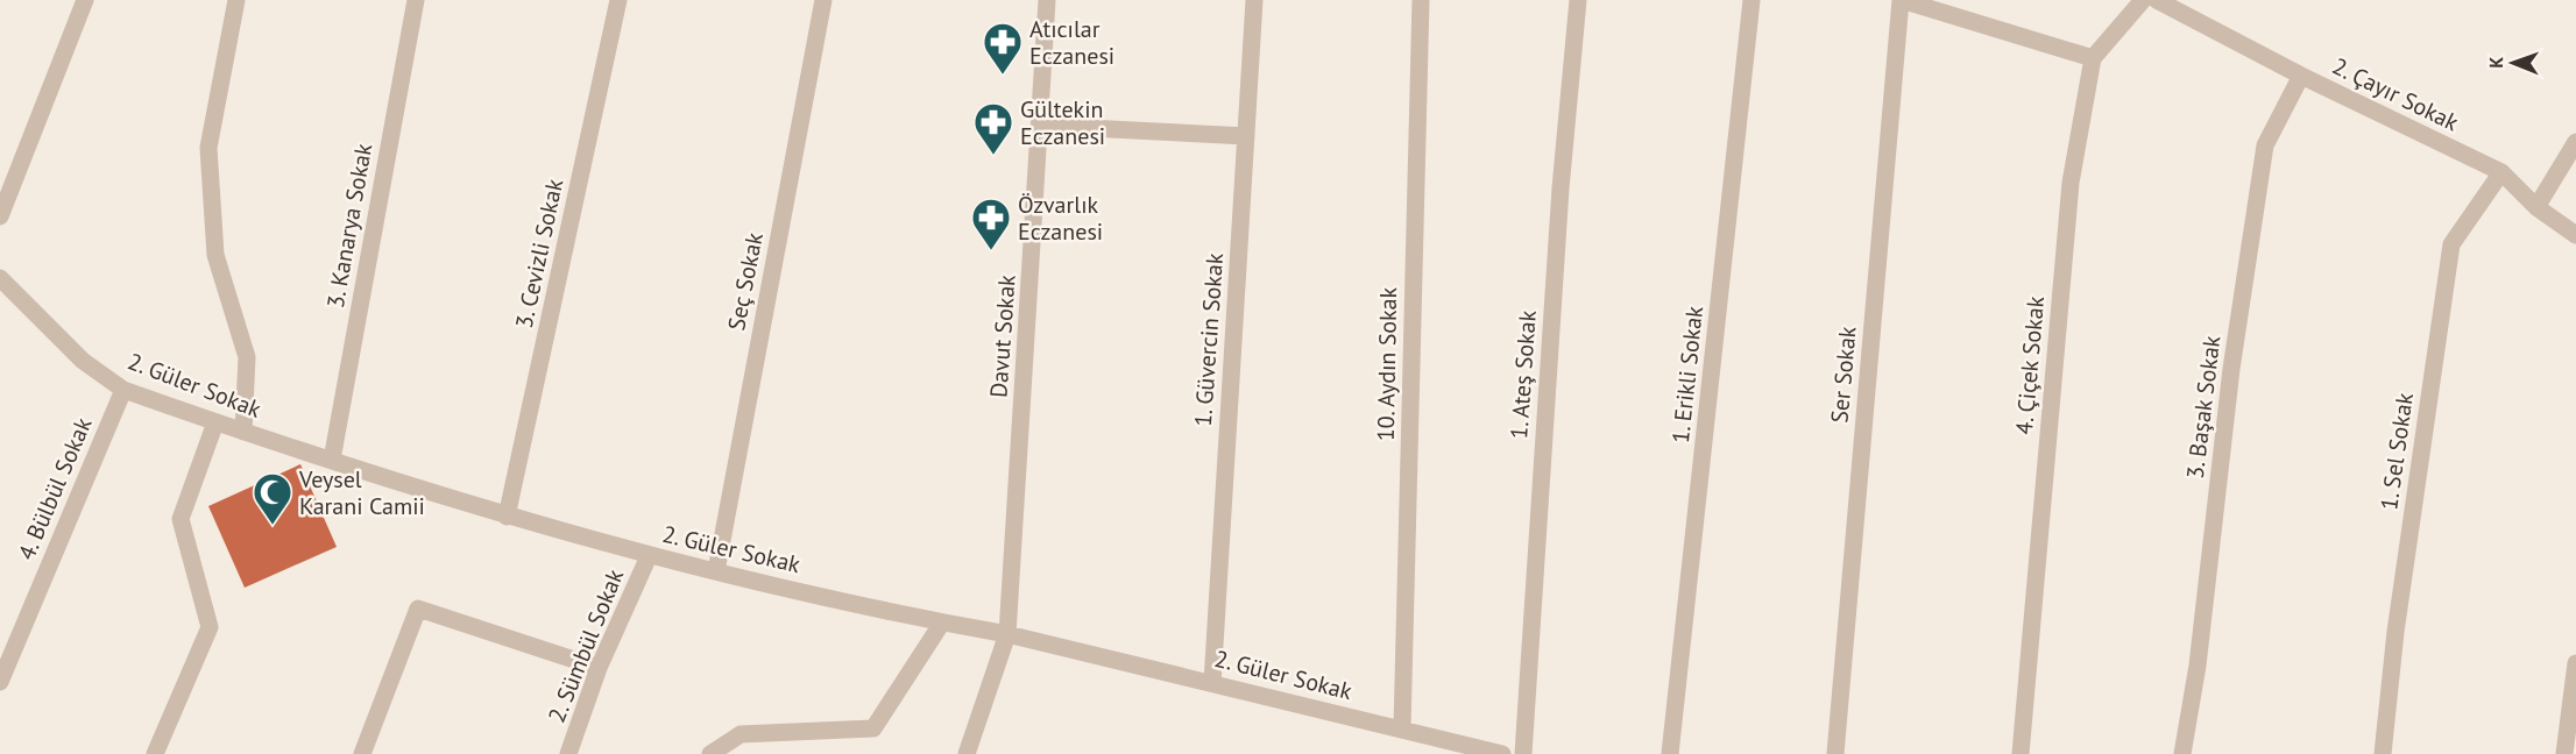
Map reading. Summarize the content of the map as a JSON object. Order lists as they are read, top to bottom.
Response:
{
  "streets": {
    "street": [
      "2. Çayır Sokak",
      "3. Kanarya Sokak",
      "3. Cevizli Sokak",
      "Seç Sokak",
      "Davut Sokak",
      "1. Güvercin Sokak",
      "10. Aydın Sokak",
      "4. Çiçek Sokak",
      "1. Ateş Sokak",
      "1. Erikli Sokak",
      "Ser Sokak",
      "2. Güler Sokak",
      "3. Başak Sokak",
      "1. Sel Sokak",
      "4. Bülbül Sokak",
      "2. Sümbül Sokak"
    ]
  },
  "crossings": [
    ["2. Çayır Sokak", "3. Başak Sokak"],
    ["2. Çayır Sokak", "1. Sel Sokak"],
    ["3. Kanarya Sokak", "2. Güler Sokak"],
    ["3. Cevizli Sokak", "2. Güler Sokak"],
    ["Seç Sokak", "2. Güler Sokak"],
    ["Davut Sokak", "2. Güler Sokak"],
    ["1. Güvercin Sokak", "2. Güler Sokak"],
    ["10. Aydın Sokak", "2. Güler Sokak"],
    ["2. Güler Sokak", "4. Bülbül Sokak"],
    ["2. Güler Sokak", "2. Sümbül Sokak"]
  ],
  "places": {
    "pharmacy": ["Atıcılar Eczanesi", "Gültekin Eczanesi", "Özvarlık Eczanesi"],
    "mosque": ["Veysel Karani Camii"]
  },
  "north": "left"
}
